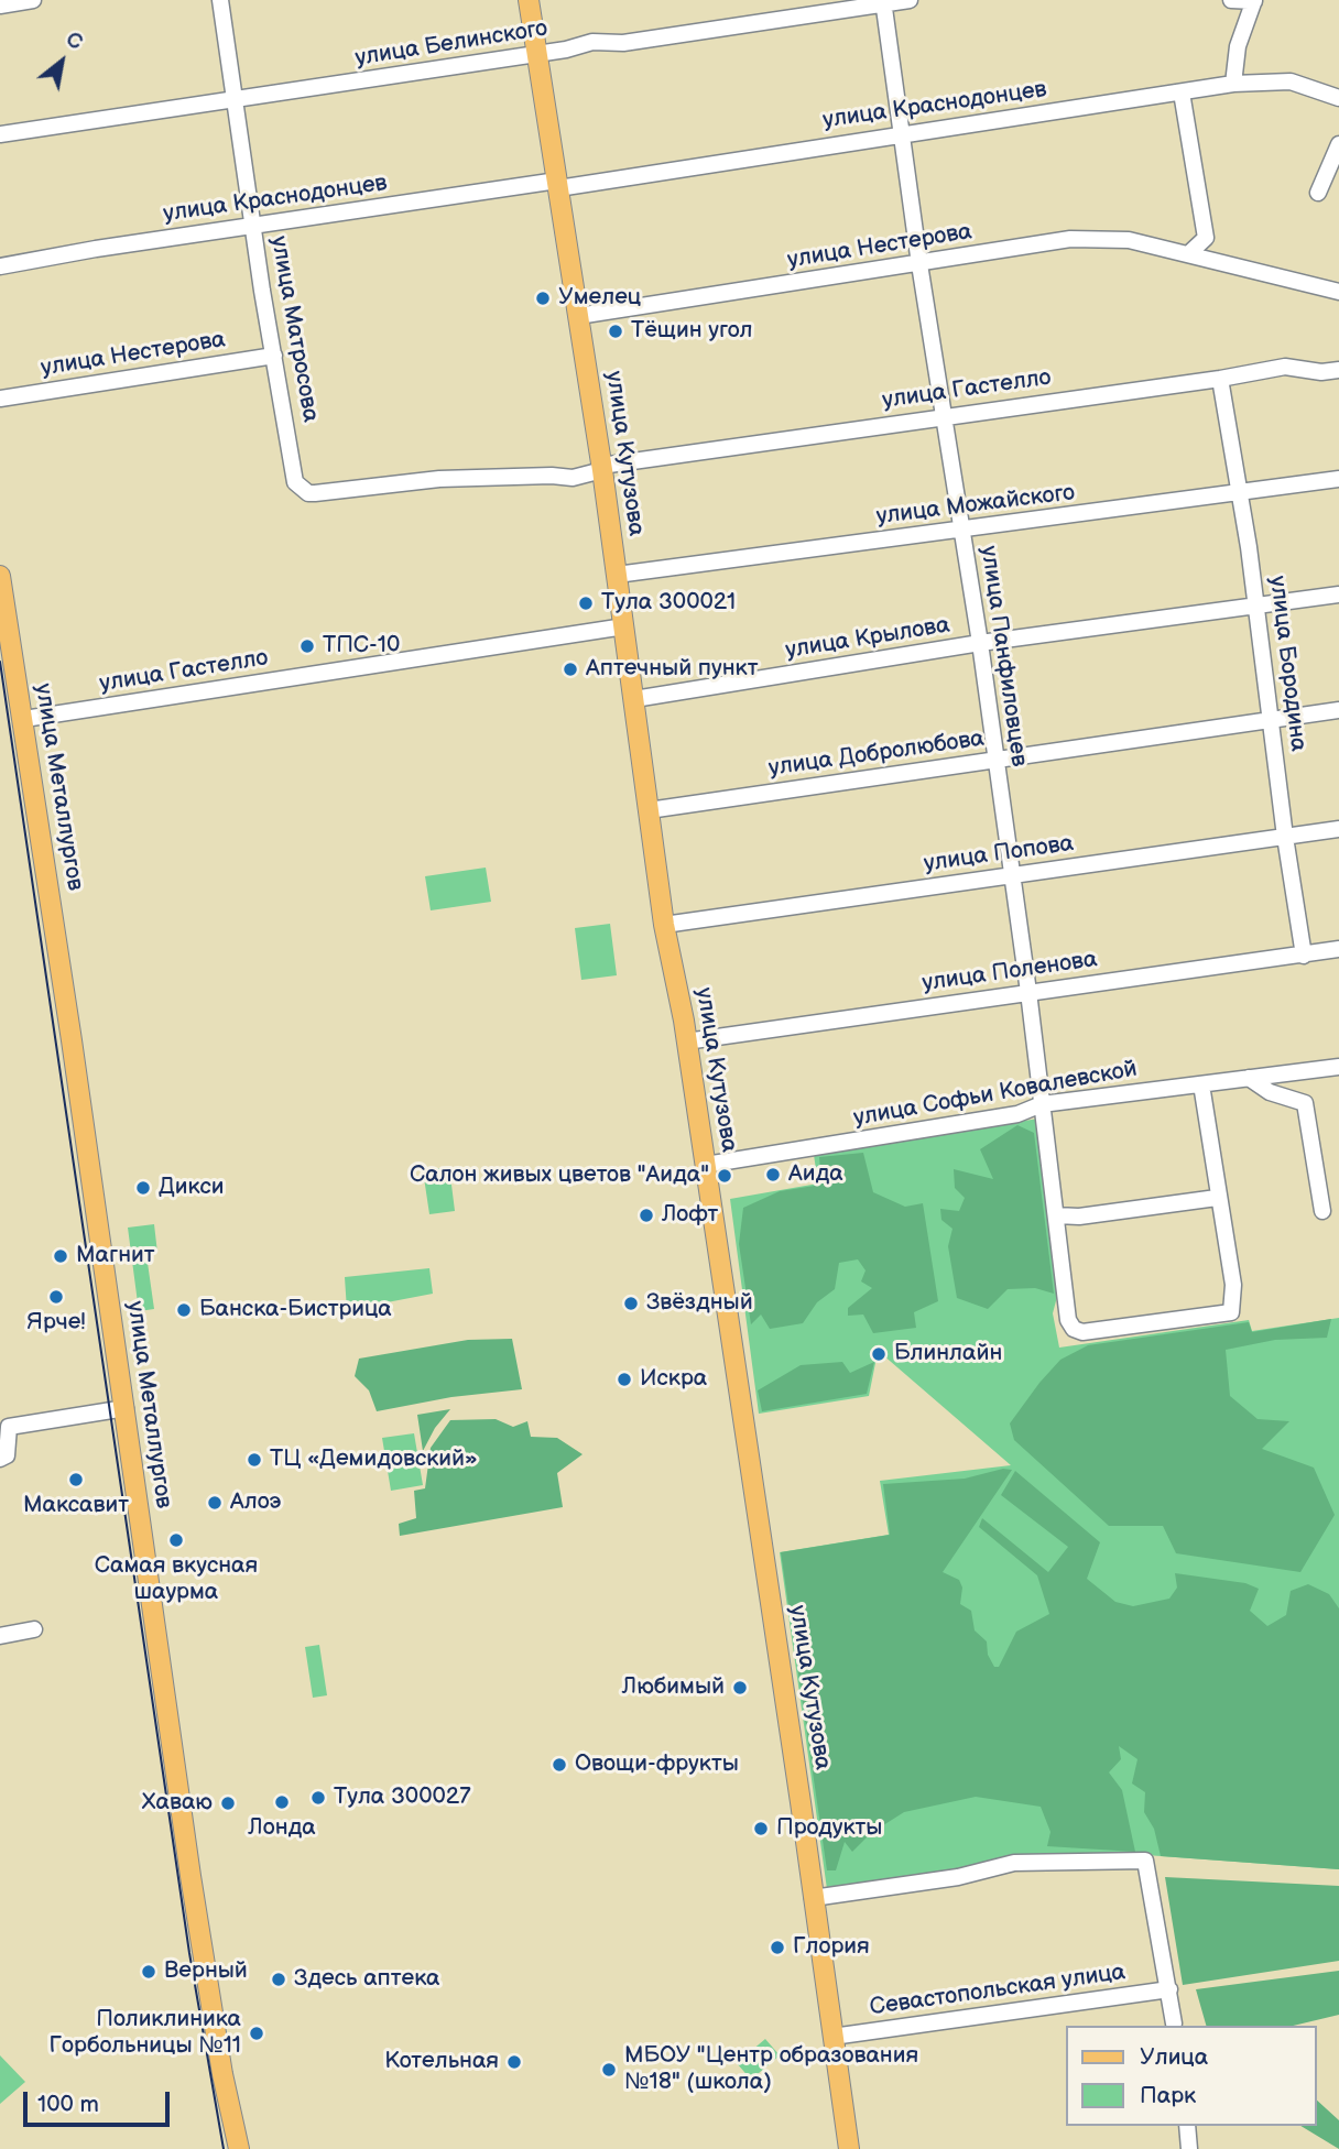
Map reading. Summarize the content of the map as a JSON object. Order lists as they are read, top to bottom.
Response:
{
  "streets": {
    "main road": ["улица Кутузова", "улица Металлургов"],
    "street": [
      "улица Белинского",
      "улица Краснодонцев",
      "улица Нестерова",
      "улица Матросова",
      "улица Гастелло",
      "улица Можайского",
      "улица Крылова",
      "улица Панфиловцев",
      "улица Бородина",
      "улица Добролюбова",
      "улица Попова",
      "улица Поленова",
      "улица Софьи Ковалевской",
      "Севастопольская улица"
    ]
  },
  "crossings": [
    ["улица Белинского", "улица Матросова"],
    ["улица Белинского", "улица Кутузова"],
    ["улица Белинского", "улица Панфиловцев"],
    ["улица Краснодонцев", "улица Матросова"],
    ["улица Краснодонцев", "улица Кутузова"],
    ["улица Краснодонцев", "улица Панфиловцев"],
    ["улица Нестерова", "улица Матросова"],
    ["улица Нестерова", "улица Кутузова"],
    ["улица Нестерова", "улица Панфиловцев"],
    ["улица Матросова", "улица Гастелло"],
    ["улица Гастелло", "улица Кутузова"],
    ["улица Гастелло", "улица Панфиловцев"],
    ["улица Гастелло", "улица Бородина"],
    ["улица Гастелло", "улица Металлургов"],
    ["улица Кутузова", "улица Можайского"],
    ["улица Кутузова", "улица Крылова"],
    ["улица Кутузова", "улица Добролюбова"],
    ["улица Кутузова", "улица Попова"],
    ["улица Кутузова", "улица Поленова"],
    ["улица Кутузова", "улица Софьи Ковалевской"],
    ["улица Кутузова", "Севастопольская улица"],
    ["улица Можайского", "улица Панфиловцев"],
    ["улица Можайского", "улица Бородина"],
    ["улица Крылова", "улица Панфиловцев"],
    ["улица Крылова", "улица Бородина"],
    ["улица Панфиловцев", "улица Добролюбова"],
    ["улица Панфиловцев", "улица Попова"],
    ["улица Панфиловцев", "улица Поленова"],
    ["улица Панфиловцев", "улица Софьи Ковалевской"],
    ["улица Бородина", "улица Добролюбова"],
    ["улица Бородина", "улица Попова"],
    ["улица Бородина", "улица Поленова"]
  ],
  "places": [
    "Умелец",
    "Тёщин угол",
    "Тула 300021",
    "ТПС-10",
    "Аптечный пункт",
    "Аида",
    "Салон живых цветов \"Аида\"",
    "Дикси",
    "Лофт",
    "Магнит",
    "Ярче!",
    "Звёздный",
    "Банска-Бистрица",
    "Блинлайн",
    "Искра",
    "ТЦ «Демидовский»",
    "Максавит",
    "Алоэ",
    "Самая вкусная шаурма",
    "Любимый",
    "Овощи-фрукты",
    "Тула 300027",
    "Лонда",
    "Хаваю",
    "Продукты",
    "Глория",
    "Верный",
    "Здесь аптека",
    "Поликлиника Горбольницы №11",
    "Котельная",
    "МБОУ \"Центр образования №18\" (школа)"
  ],
  "legend": ["Улица", "Парк"],
  "scale_bar": "100 m",
  "north": "top right"
}
